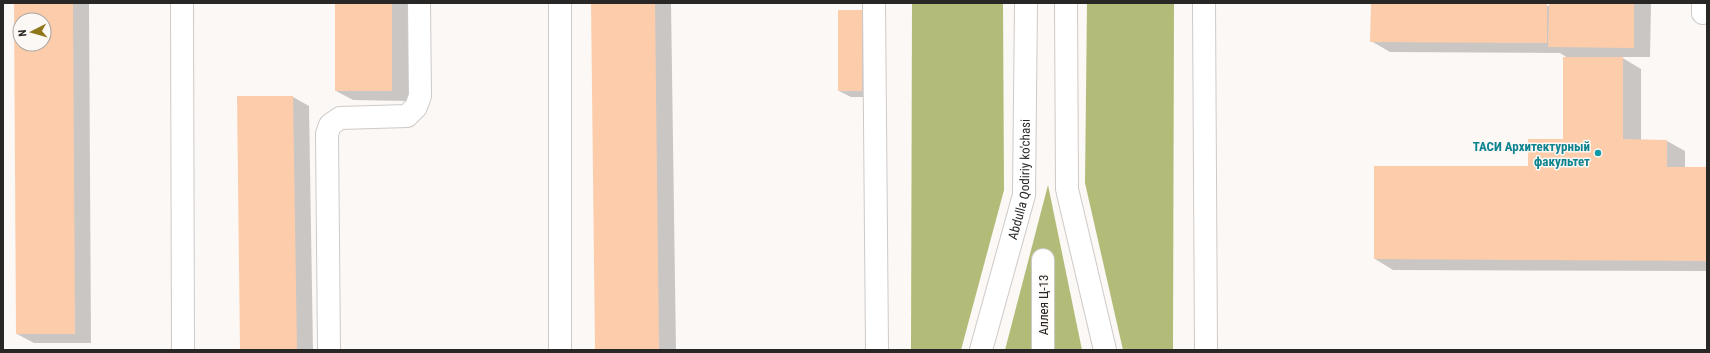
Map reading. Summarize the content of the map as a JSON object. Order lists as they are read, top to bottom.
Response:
{
  "streets": {
    "main road": ["Abdulla Qodiriy ko'chasi", "Аллея Ц-13"]
  },
  "places": ["ТАСИ Архитектурный факультет"],
  "north": "left"
}
